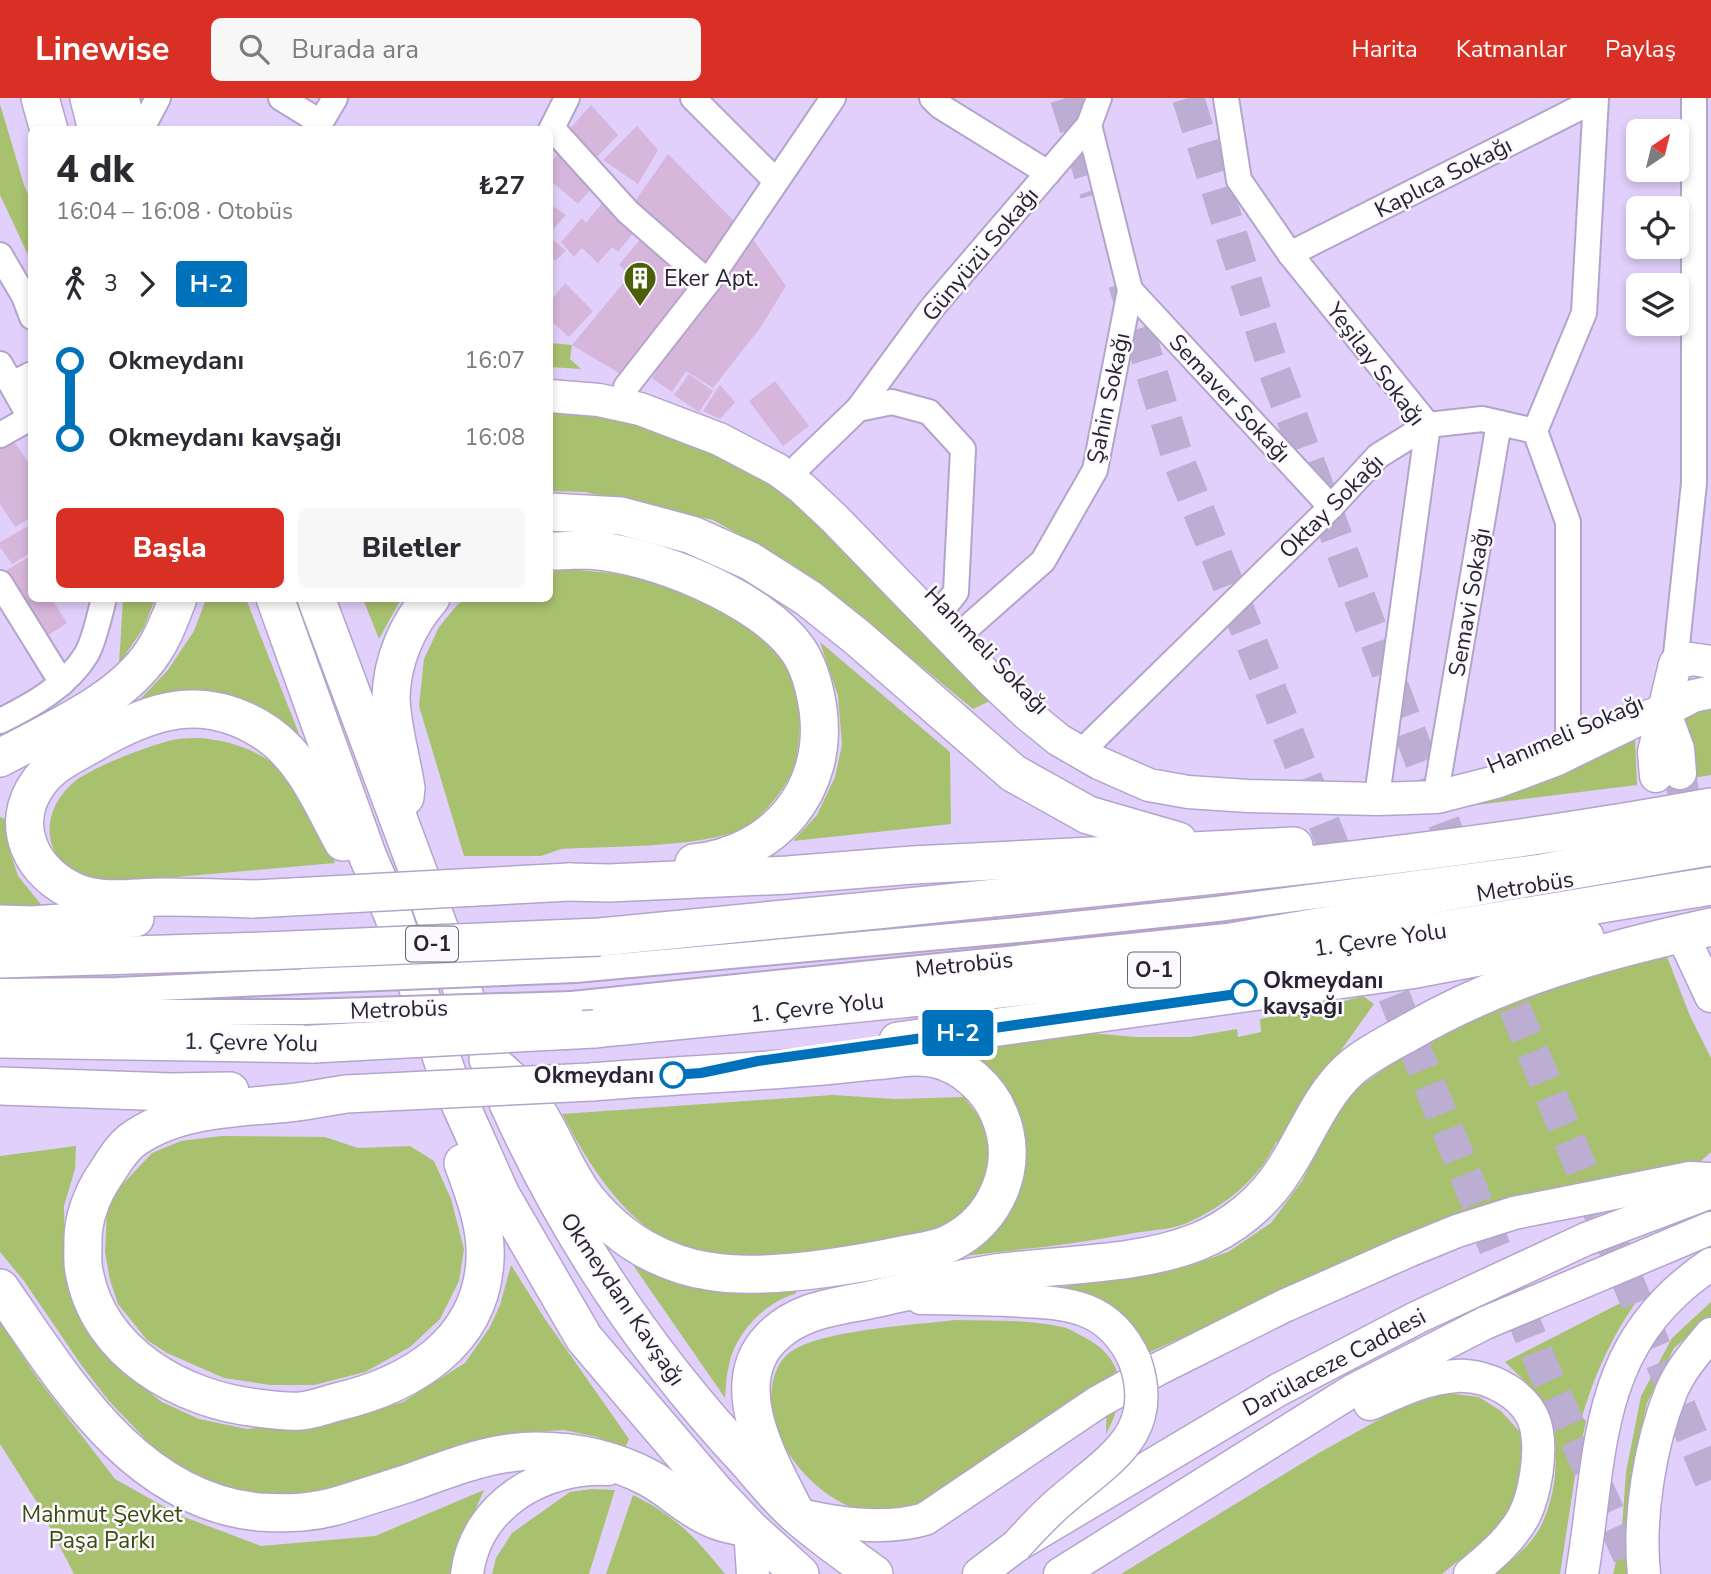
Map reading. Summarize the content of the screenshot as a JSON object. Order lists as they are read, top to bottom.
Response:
{
  "streets": {
    "highway": ["1. Çevre Yolu", "O-1", "Okmeydanı Kavşağı"],
    "main road": ["Hanımeli Sokağı", "Darülaceze Caddesi"],
    "street": [
      "Kaplıca Sokağı",
      "Günyüzü Sokağı",
      "Yeşilay Sokağı",
      "Şahin Sokağı",
      "Semaver Sokağı",
      "Oktay Sokağı",
      "Semavi Sokağı",
      "Metrobüs"
    ]
  },
  "crossings": [
    ["Kaplıca Sokağı", "Yeşilay Sokağı"],
    ["Günyüzü Sokağı", "Şahin Sokağı"],
    ["Günyüzü Sokağı", "Hanımeli Sokağı"],
    ["Yeşilay Sokağı", "Oktay Sokağı"],
    ["Yeşilay Sokağı", "Hanımeli Sokağı"],
    ["Şahin Sokağı", "Semaver Sokağı"],
    ["Şahin Sokağı", "Hanımeli Sokağı"],
    ["Semaver Sokağı", "Oktay Sokağı"],
    ["Oktay Sokağı", "Semavi Sokağı"],
    ["Oktay Sokağı", "Hanımeli Sokağı"],
    ["Semavi Sokağı", "Hanımeli Sokağı"],
    ["Metrobüs", "1. Çevre Yolu"]
  ],
  "parks": ["Mahmut Şevket Paşa Parkı"],
  "places": {
    "building": ["Eker Apt."],
    "other": ["Okmeydanı kavşağı", "Okmeydanı"]
  },
  "lines": ["bus line H-2"],
  "north": "top right",
  "page": {
    "header": "Linewise",
    "search": "Burada ara",
    "nav": ["Harita", "Katmanlar", "Paylaş"],
    "on_map": "H-2",
    "heading": ["4 dk", "16:04 – 16:08 · Otobüs", "₺27"],
    "legs": ["3", "H-2"],
    "list": [
      {
        "name": "Okmeydanı",
        "value": "16:07"
      },
      {
        "name": "Okmeydanı kavşağı",
        "value": "16:08"
      }
    ],
    "buttons": ["Başla", "Biletler"]
  }
}
